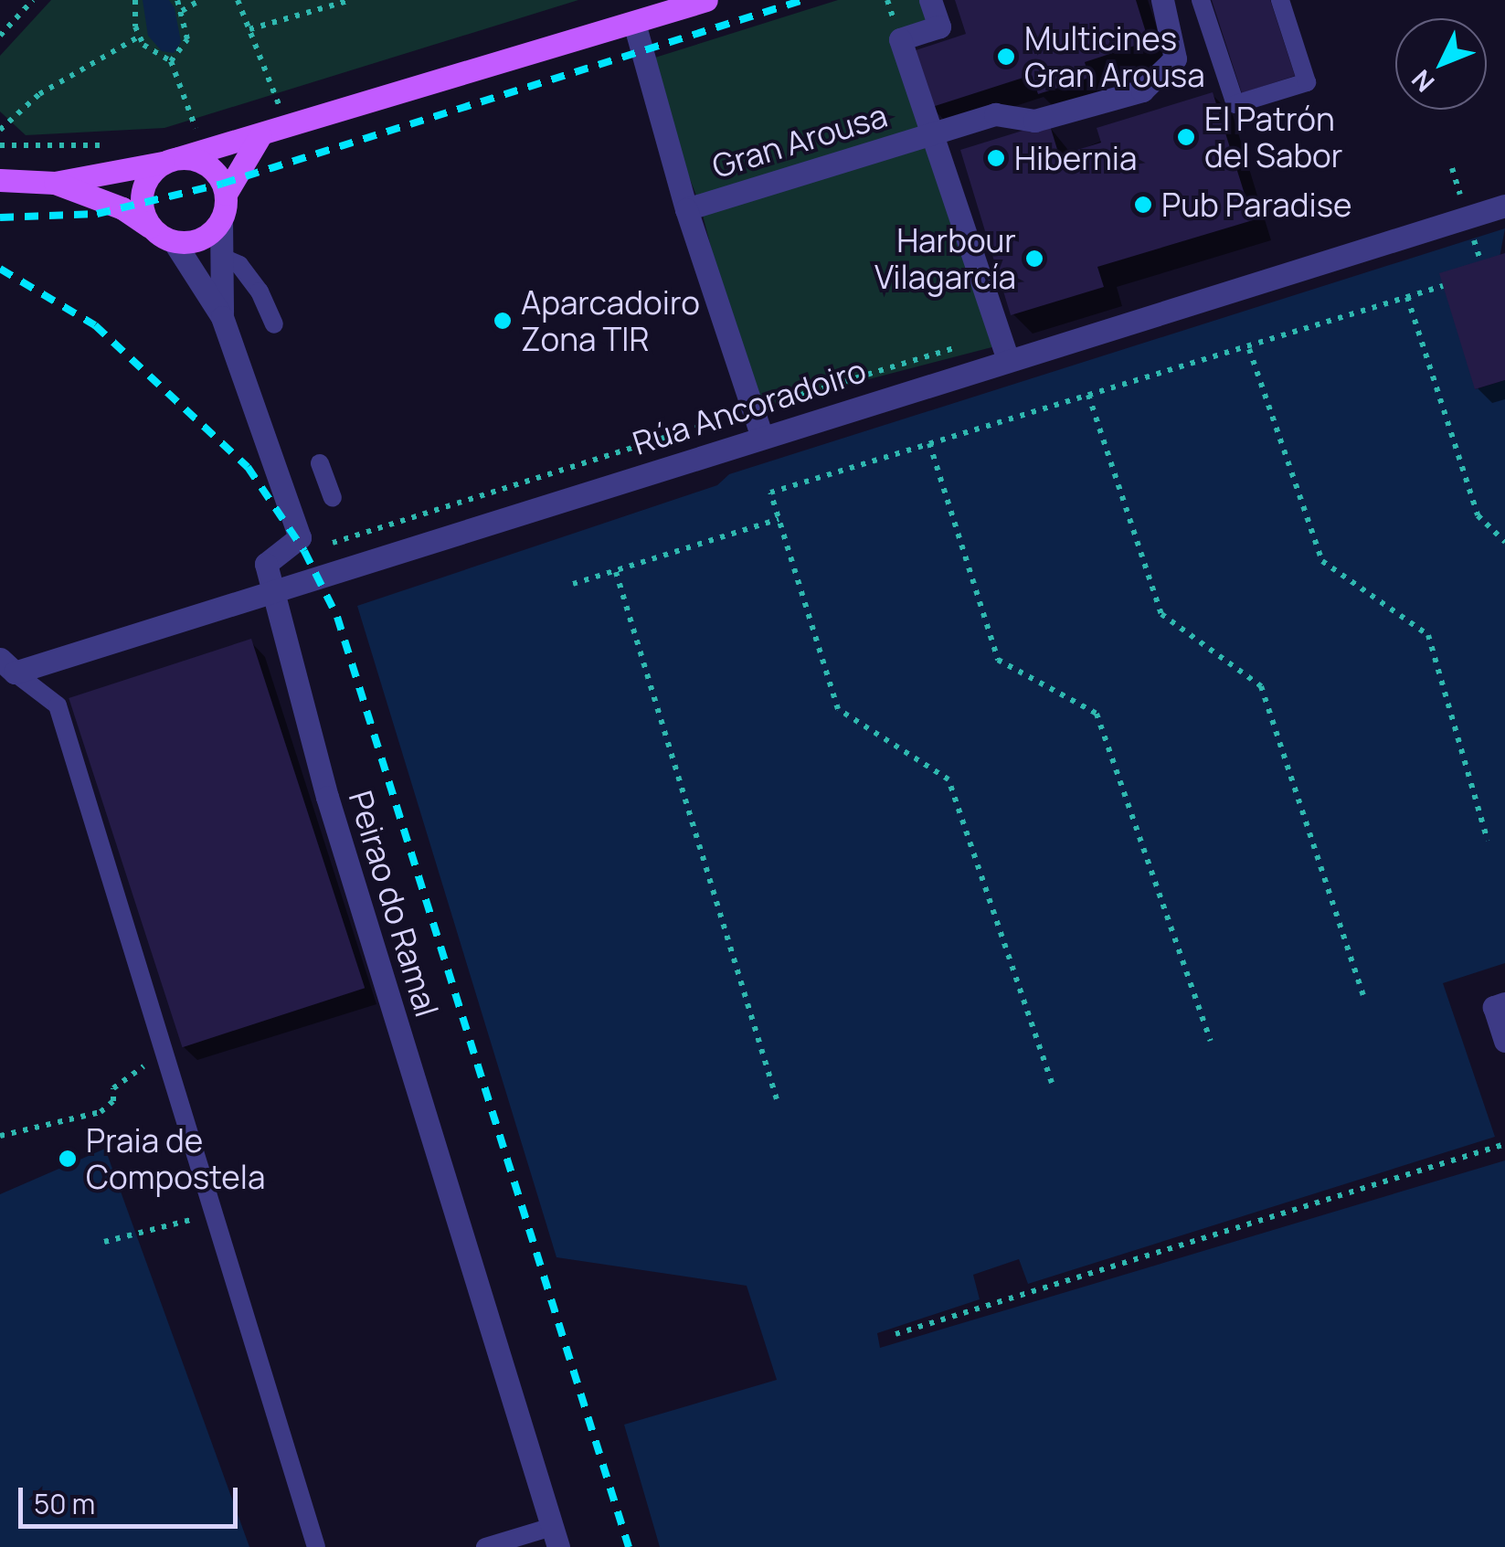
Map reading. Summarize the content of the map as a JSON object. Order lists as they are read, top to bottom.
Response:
{
  "streets": {
    "street": ["Gran Arousa", "Rúa Ancoradoiro", "Peirao do Ramal"]
  },
  "crossings": [
    ["Gran Arousa", "Rúa Ancoradoiro"],
    ["Rúa Ancoradoiro", "Peirao do Ramal"]
  ],
  "places": [
    "Multicines Gran Arousa",
    "El Patrón del Sabor",
    "Hibernia",
    "Pub Paradise",
    "Harbour Vilagarcía",
    "Aparcadoiro Zona TIR",
    "Praia de Compostela"
  ],
  "scale_bar": "50 m",
  "north": "bottom left"
}
